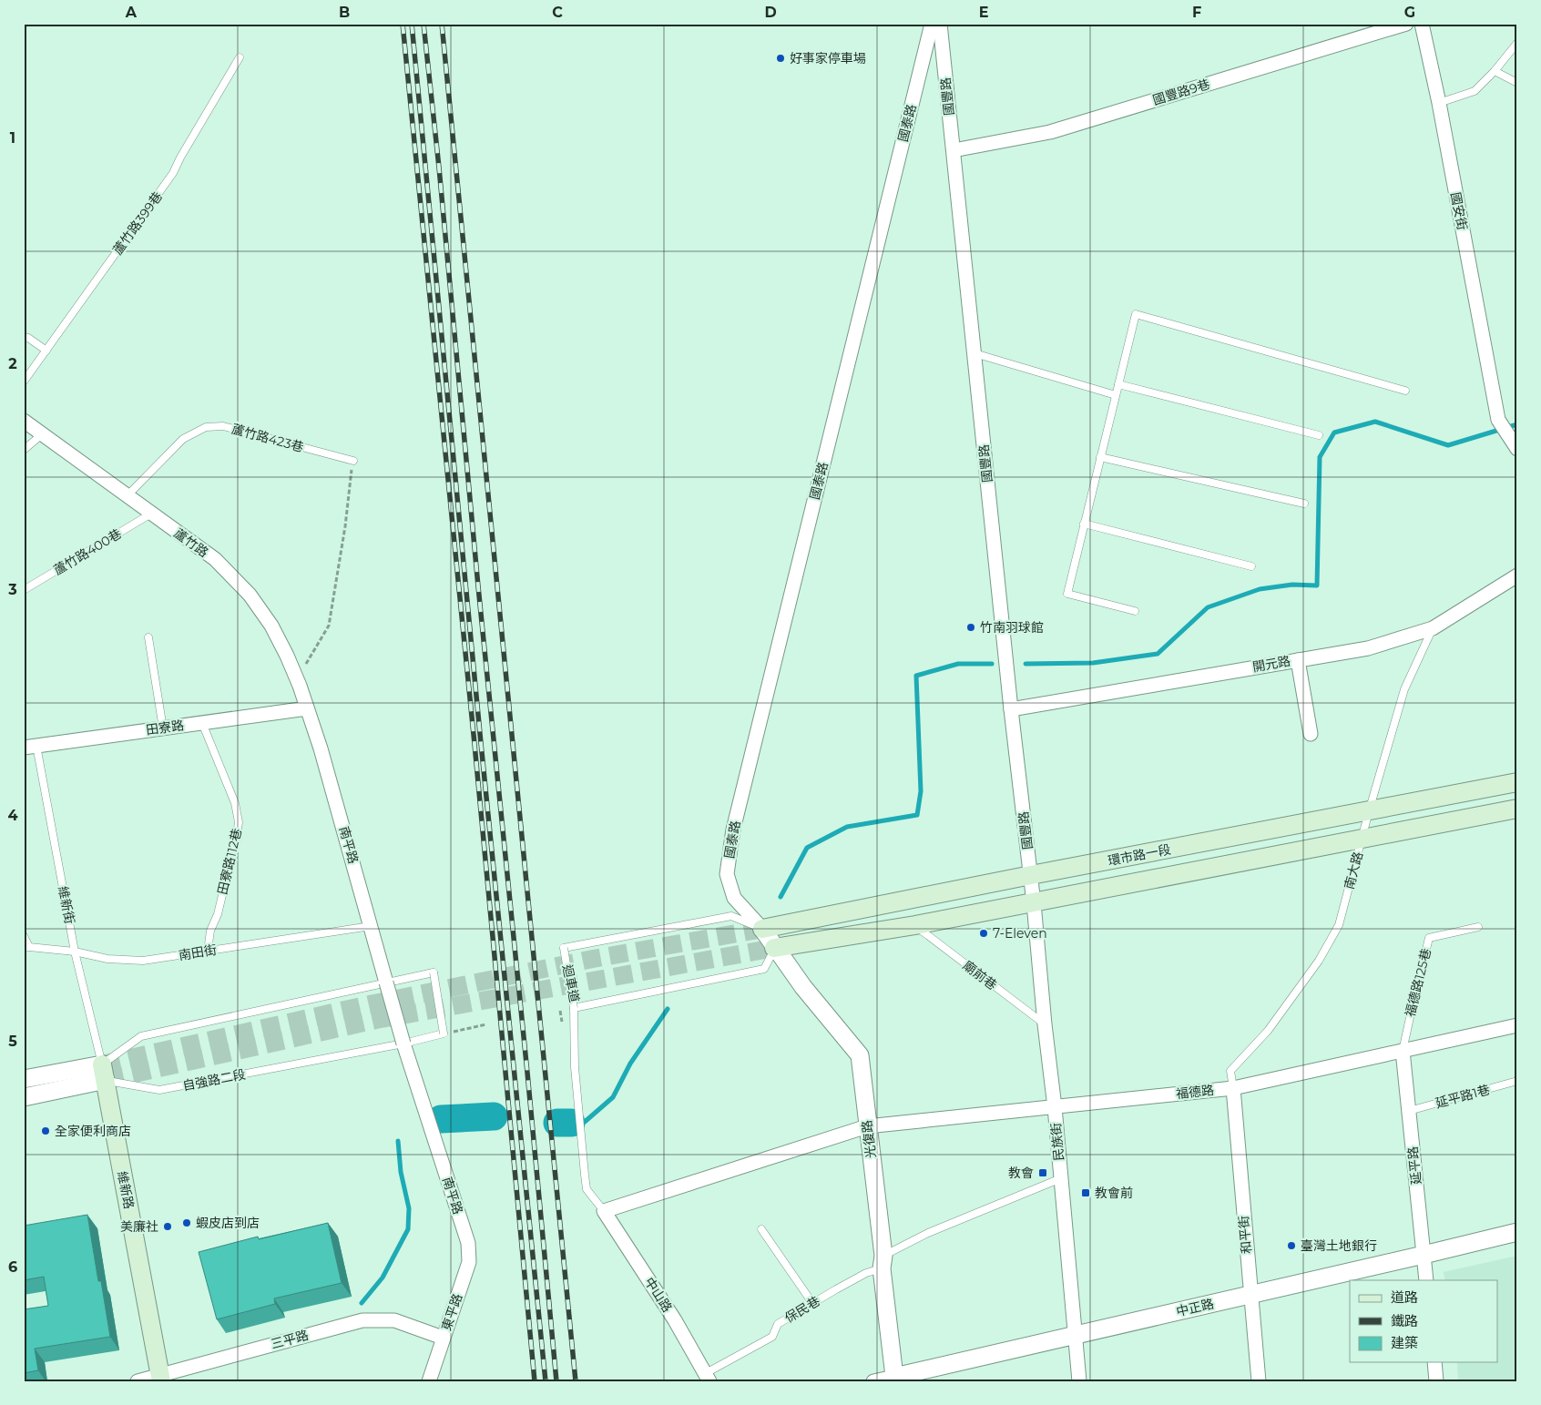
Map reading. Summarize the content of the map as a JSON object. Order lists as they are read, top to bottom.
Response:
{
  "streets": {
    "main road": ["環市路一段", "維新路"],
    "street": [
      "國豐路9巷",
      "國豐路",
      "國泰路",
      "國安街",
      "蘆竹路",
      "開元路",
      "田寮路",
      "南平路",
      "自強路二段",
      "福德路",
      "光復路",
      "民族街",
      "延平路",
      "和平街",
      "中山路",
      "中正路",
      "東平路",
      "三平路"
    ],
    "lane": [
      "蘆竹路399巷",
      "蘆竹路423巷",
      "蘆竹路400巷",
      "田寮路112巷",
      "南大路",
      "維新街",
      "南田街",
      "廟前巷",
      "福德路125巷",
      "迴車道",
      "延平路1巷",
      "保民巷"
    ]
  },
  "crossings": [
    ["國豐路9巷", "國豐路"],
    ["國豐路", "開元路"],
    ["國豐路", "環市路一段"],
    ["國豐路", "民族街"],
    ["國泰路", "環市路一段"],
    ["國泰路", "迴車道"],
    ["國泰路", "光復路"],
    ["蘆竹路423巷", "蘆竹路"],
    ["蘆竹路", "蘆竹路400巷"],
    ["蘆竹路", "田寮路"],
    ["蘆竹路", "南平路"],
    ["開元路", "南大路"],
    ["田寮路", "南平路"],
    ["田寮路", "田寮路112巷"],
    ["田寮路", "維新街"],
    ["南平路", "南田街"],
    ["南平路", "自強路二段"],
    ["南平路", "東平路"],
    ["環市路一段", "南大路"],
    ["環市路一段", "迴車道"],
    ["環市路一段", "光復路"],
    ["田寮路112巷", "南田街"],
    ["南大路", "福德路"],
    ["南大路", "和平街"],
    ["維新街", "南田街"],
    ["維新街", "自強路二段"],
    ["維新街", "維新路"],
    ["廟前巷", "民族街"],
    ["福德路125巷", "福德路"],
    ["福德路125巷", "延平路"],
    ["迴車道", "光復路"],
    ["自強路二段", "維新路"],
    ["福德路", "光復路"],
    ["福德路", "民族街"],
    ["福德路", "延平路"],
    ["福德路", "和平街"],
    ["福德路", "中山路"],
    ["延平路1巷", "延平路"],
    ["光復路", "中正路"],
    ["光復路", "保民巷"],
    ["民族街", "中正路"],
    ["民族街", "保民巷"],
    ["延平路", "中正路"],
    ["維新路", "三平路"],
    ["和平街", "中正路"],
    ["中山路", "保民巷"],
    ["東平路", "三平路"]
  ],
  "places": {
    "other": [
      "好事家停車場",
      "竹南羽球館",
      "7-Eleven",
      "全家便利商店",
      "蝦皮店到店",
      "美廉社",
      "臺灣土地銀行"
    ],
    "transit": ["教會", "教會前"]
  },
  "legend": ["道路", "鐵路", "建築"],
  "grid": {
    "columns": [
      "A",
      "B",
      "C",
      "D",
      "E",
      "F",
      "G"
    ],
    "rows": [
      "1",
      "2",
      "3",
      "4",
      "5",
      "6"
    ]
  }
}
